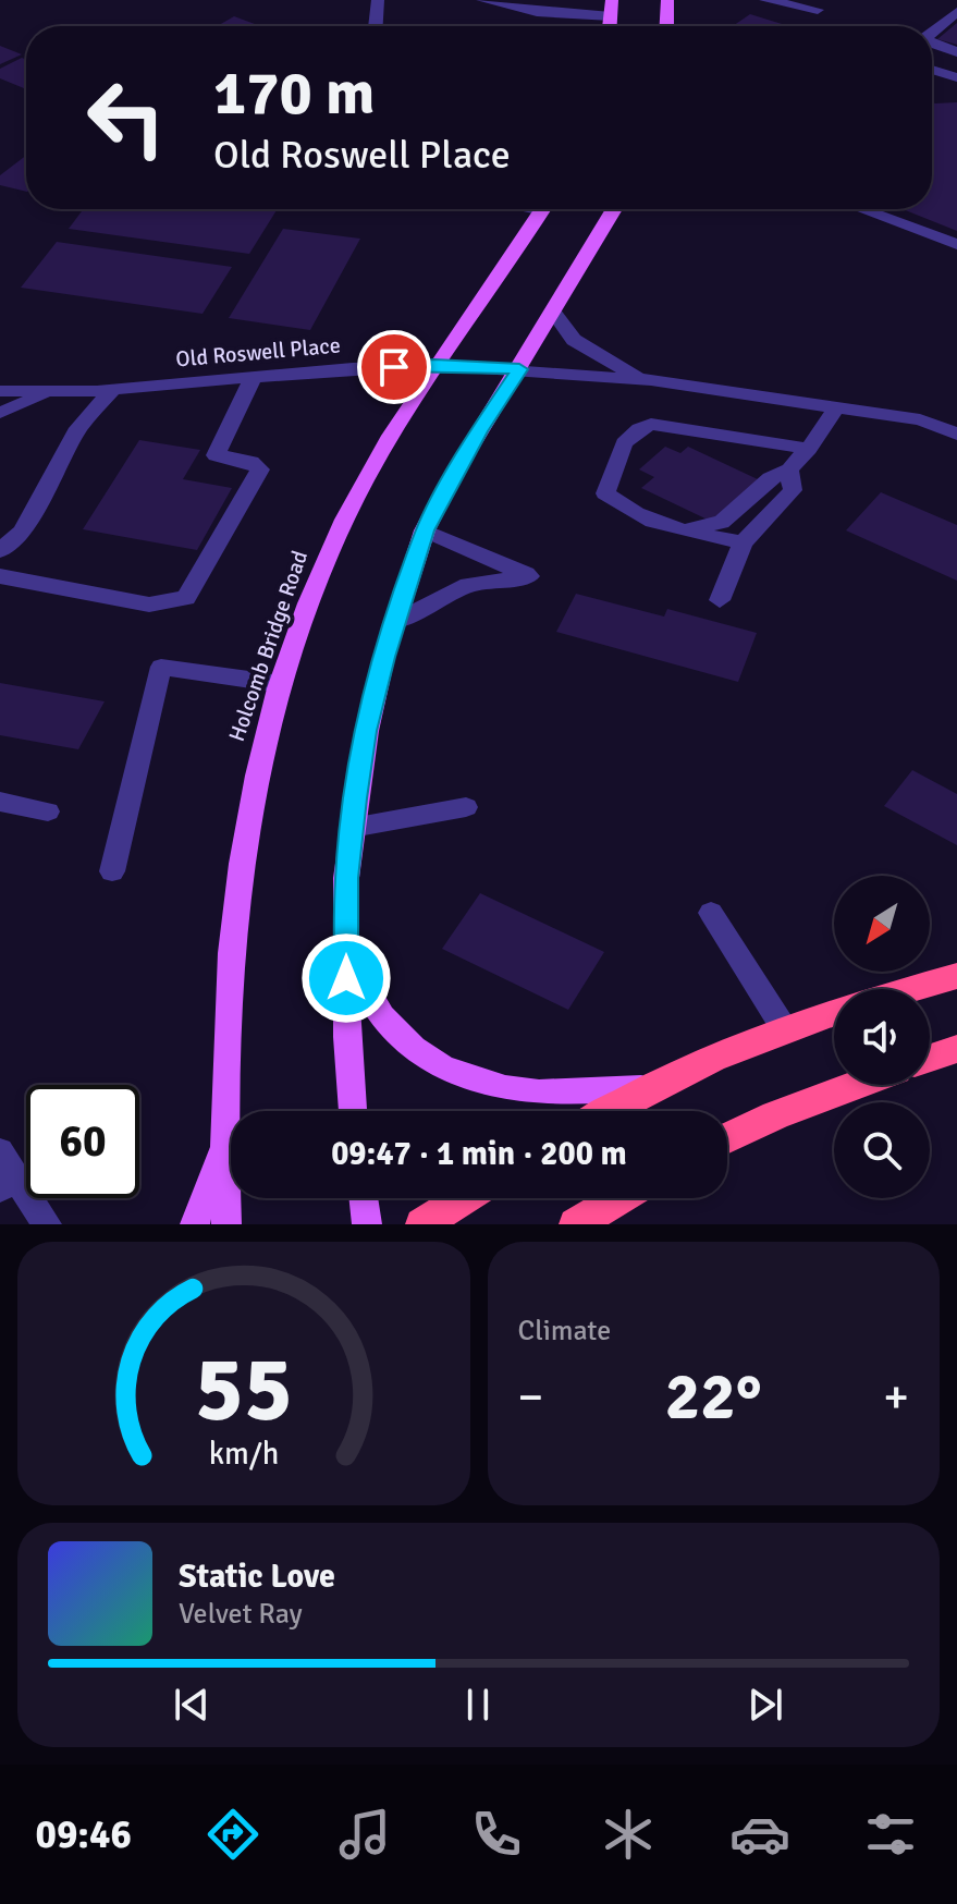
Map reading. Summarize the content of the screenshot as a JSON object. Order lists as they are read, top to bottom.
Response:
{
  "streets": {
    "main road": ["Holcomb Bridge Road"],
    "street": ["Old Roswell Place"]
  },
  "crossings": [
    ["Old Roswell Place", "Holcomb Bridge Road"]
  ],
  "north": "bottom left",
  "page": {
    "turn": ["170 m", "Old Roswell Place"],
    "limit": "60",
    "trip": "09:47 · 1 min · 200 m",
    "tile": "Climate",
    "heat": ["−", "22°", "+"],
    "song": ["Static Love", "Velvet Ray"],
    "tabs": "09:46",
    "gauge": ["55", "km/h"]
  }
}
